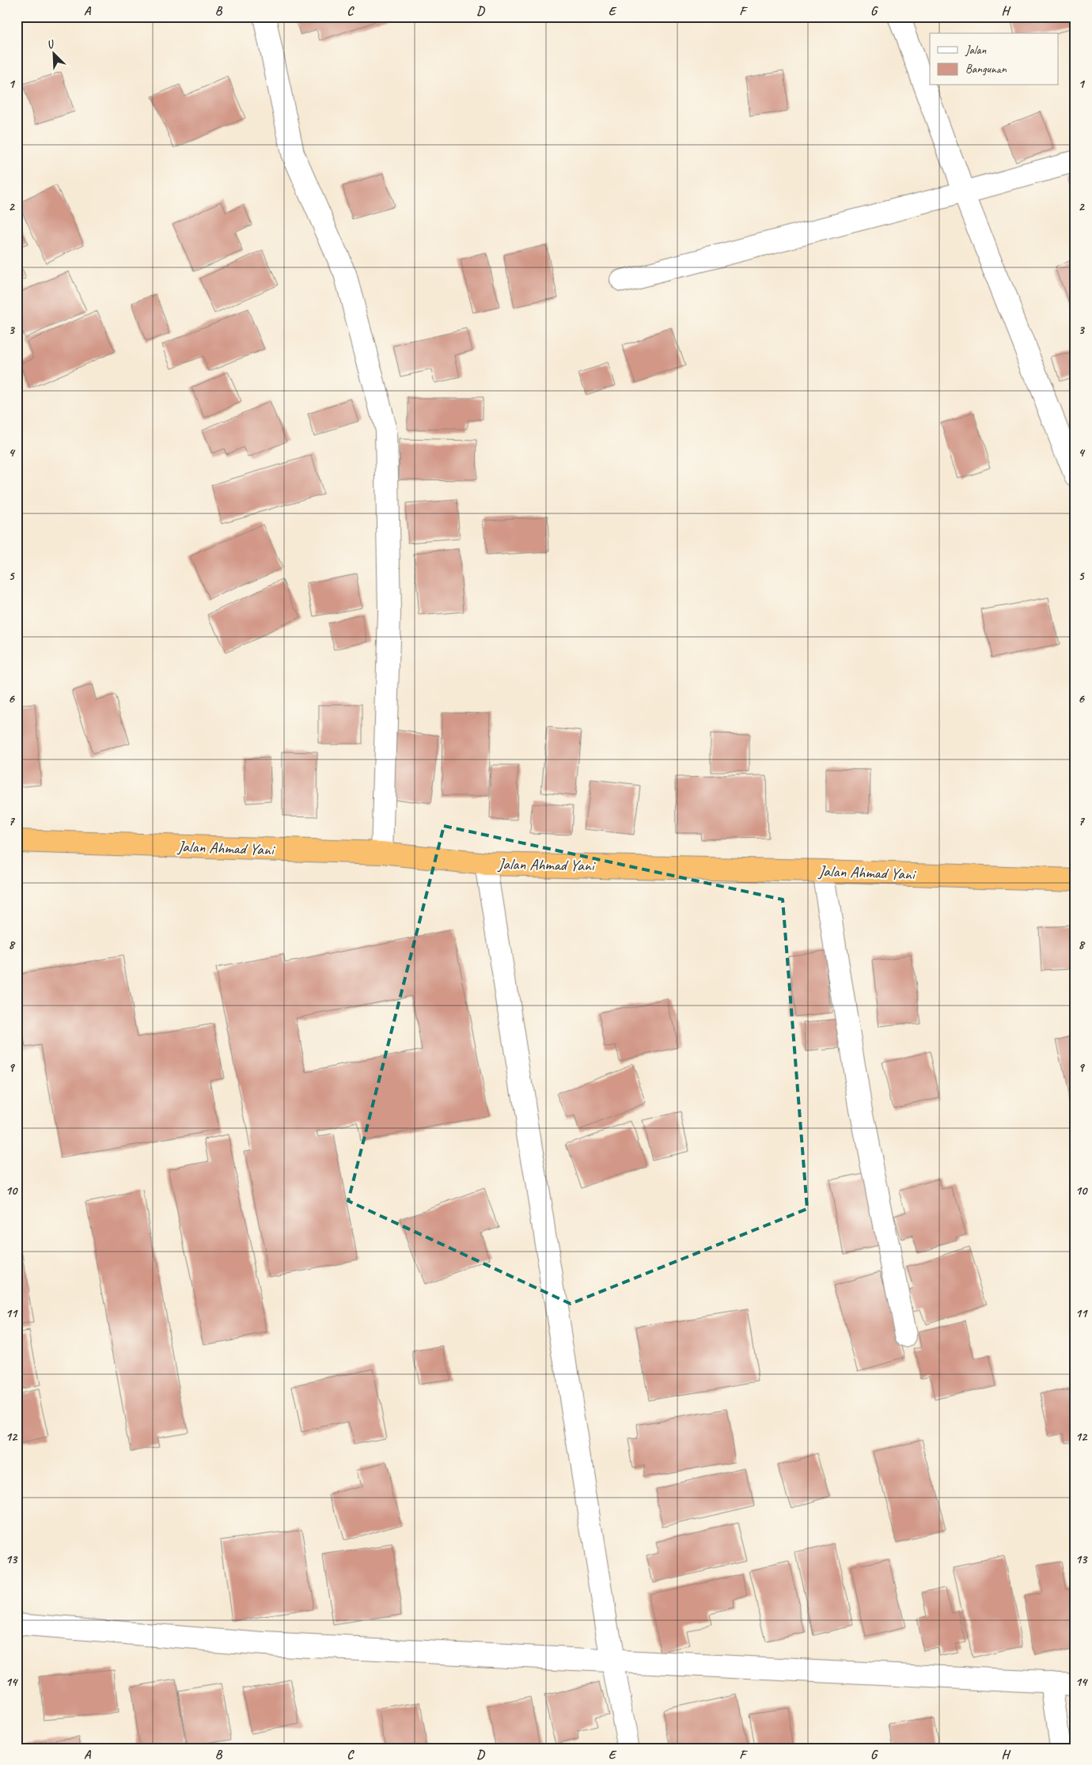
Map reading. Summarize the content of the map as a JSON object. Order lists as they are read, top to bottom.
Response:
{
  "streets": {
    "highway": ["Jalan Ahmad Yani"]
  },
  "legend": ["Jalan", "Bangunan"],
  "north": "top left",
  "grid": {
    "columns": [
      "A",
      "B",
      "C",
      "D",
      "E",
      "F",
      "G",
      "H"
    ],
    "rows": [
      "1",
      "2",
      "3",
      "4",
      "5",
      "6",
      "7",
      "8",
      "9",
      "10",
      "11",
      "12",
      "13",
      "14"
    ]
  }
}
